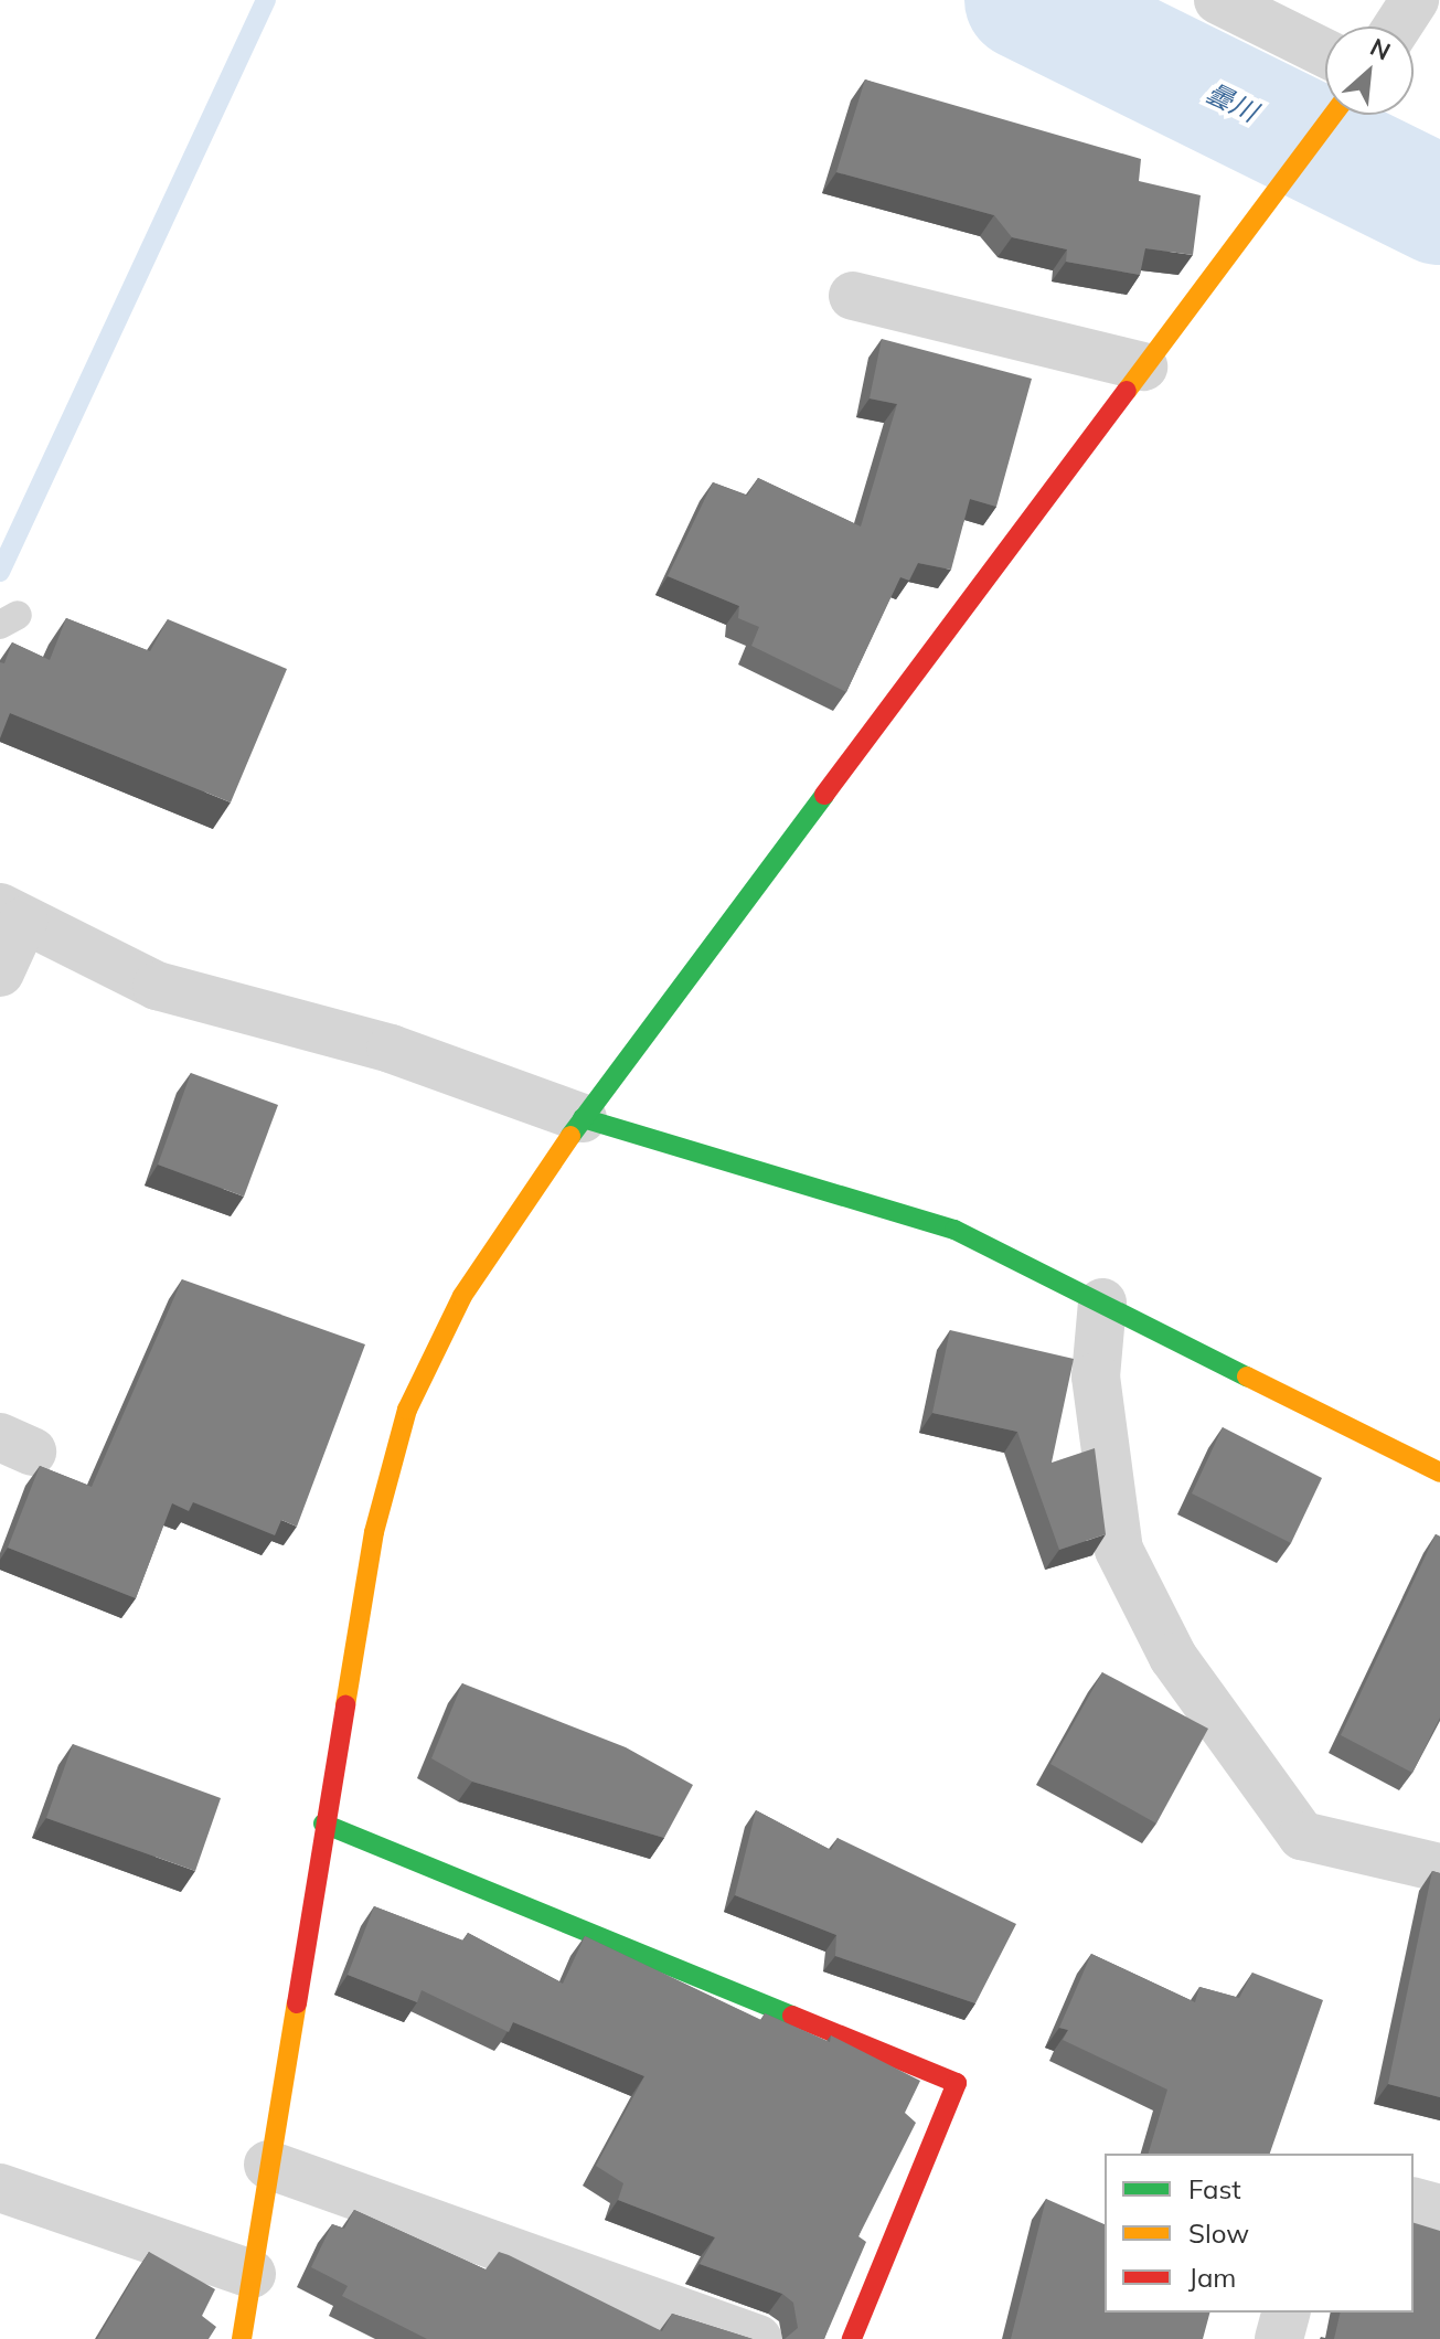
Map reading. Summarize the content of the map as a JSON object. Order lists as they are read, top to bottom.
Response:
{
  "water": ["曇川"],
  "legend": ["Fast", "Slow", "Jam"],
  "north": "top right"
}
